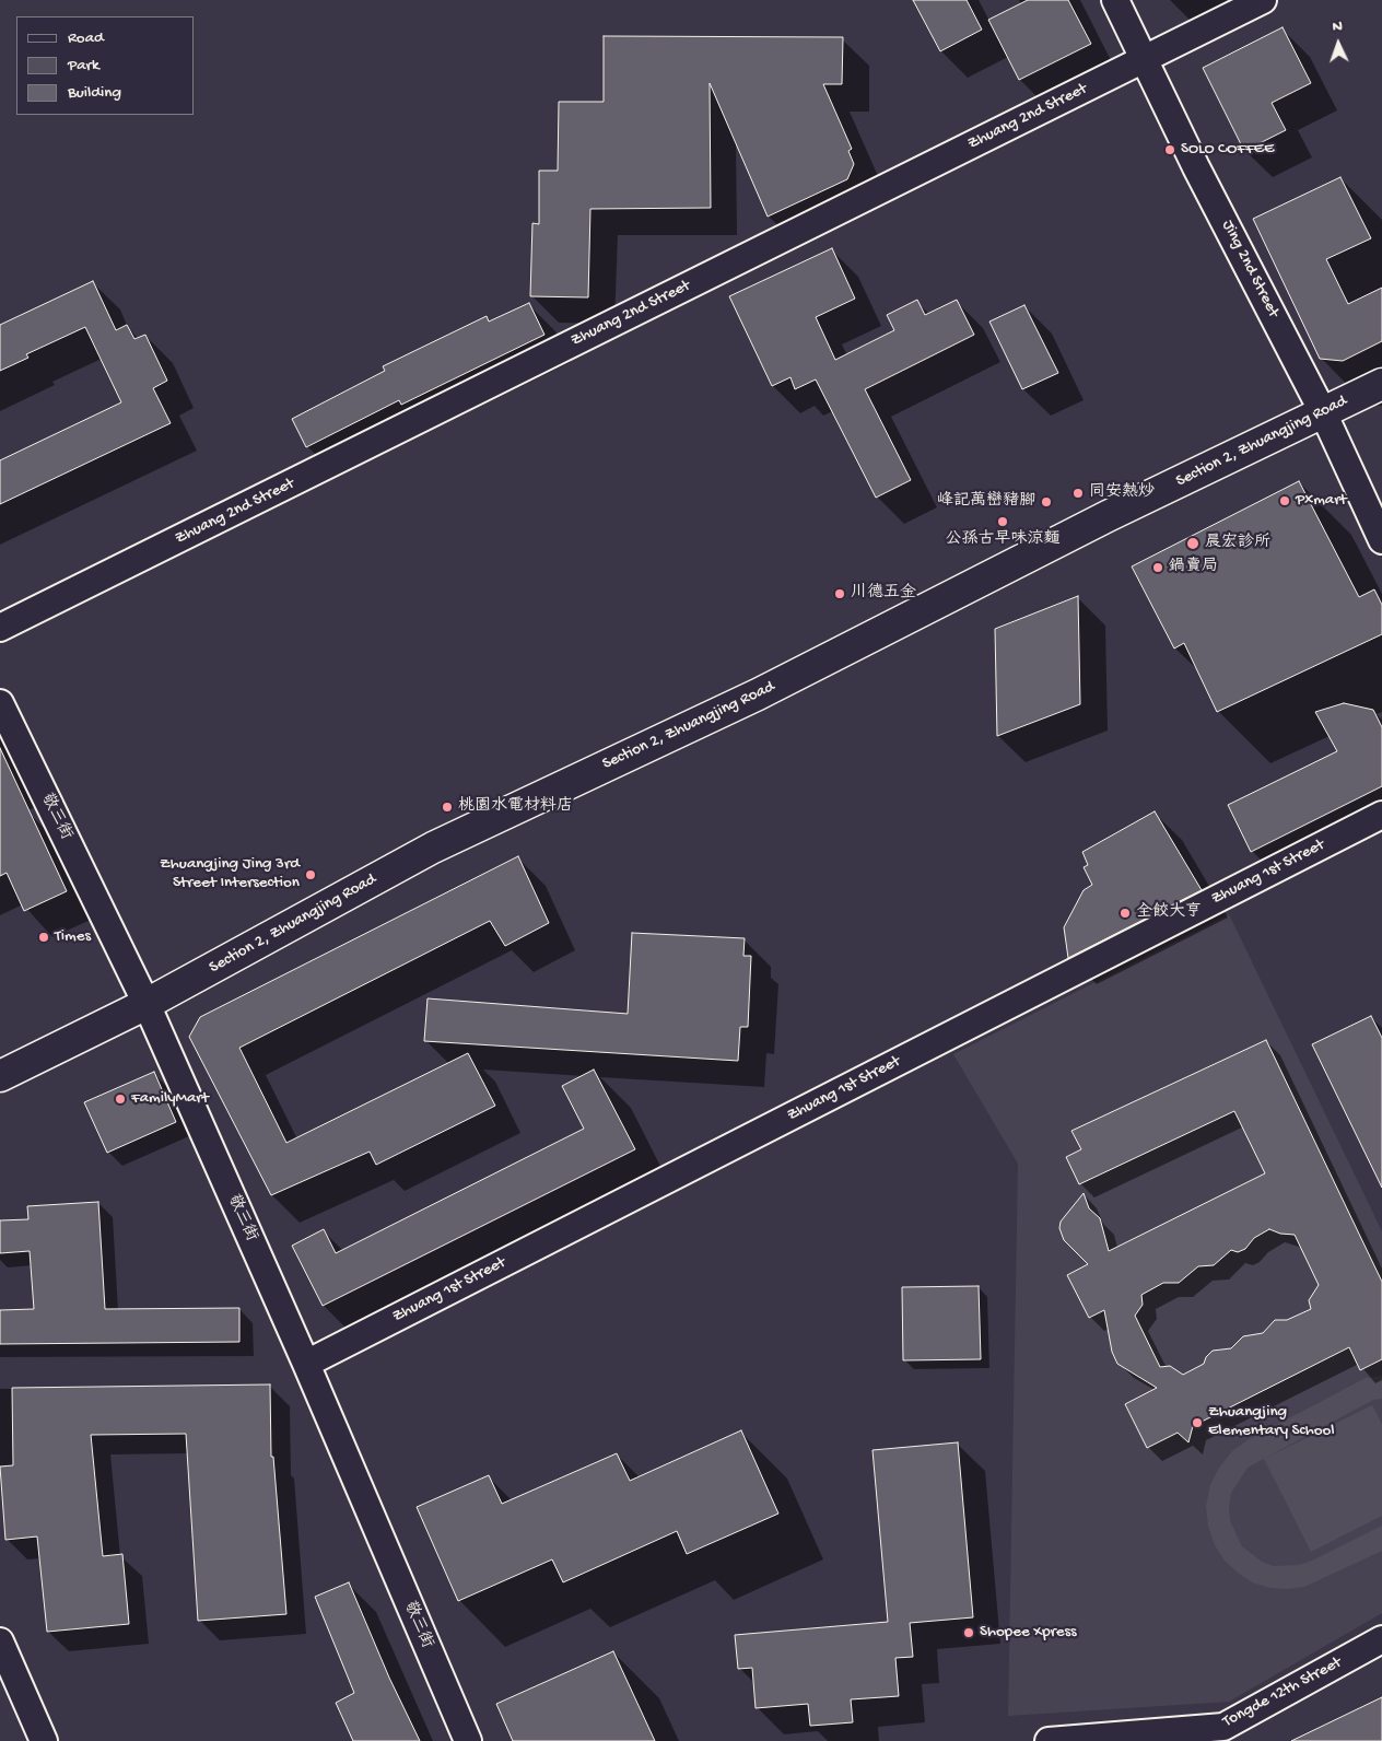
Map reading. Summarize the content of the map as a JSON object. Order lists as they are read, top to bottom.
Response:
{
  "streets": {
    "street": [
      "Zhuang 2nd Street",
      "Jing 2nd Street",
      "Section 2, Zhuangjing Road",
      "敬三街",
      "Zhuang 1st Street",
      "Tongde 12th Street"
    ]
  },
  "crossings": [
    ["Zhuang 2nd Street", "Jing 2nd Street"],
    ["Jing 2nd Street", "Section 2, Zhuangjing Road"],
    ["Section 2, Zhuangjing Road", "敬三街"],
    ["敬三街", "Zhuang 1st Street"]
  ],
  "places": [
    "SOLO COFFEE",
    "同安熱炒",
    "Pxmart",
    "峰記萬巒豬腳",
    "公孫古早味涼麵",
    "晨宏診所",
    "鍋賣局",
    "川德五金",
    "桃園水電材料店",
    "Zhuangjing Jing 3rd Street Intersection",
    "全餃大亨",
    "Times",
    "FamilyMart",
    "Zhuangjing Elementary School",
    "Shopee Xpress"
  ],
  "legend": ["Road", "Park", "Building"],
  "north": "top"
}
